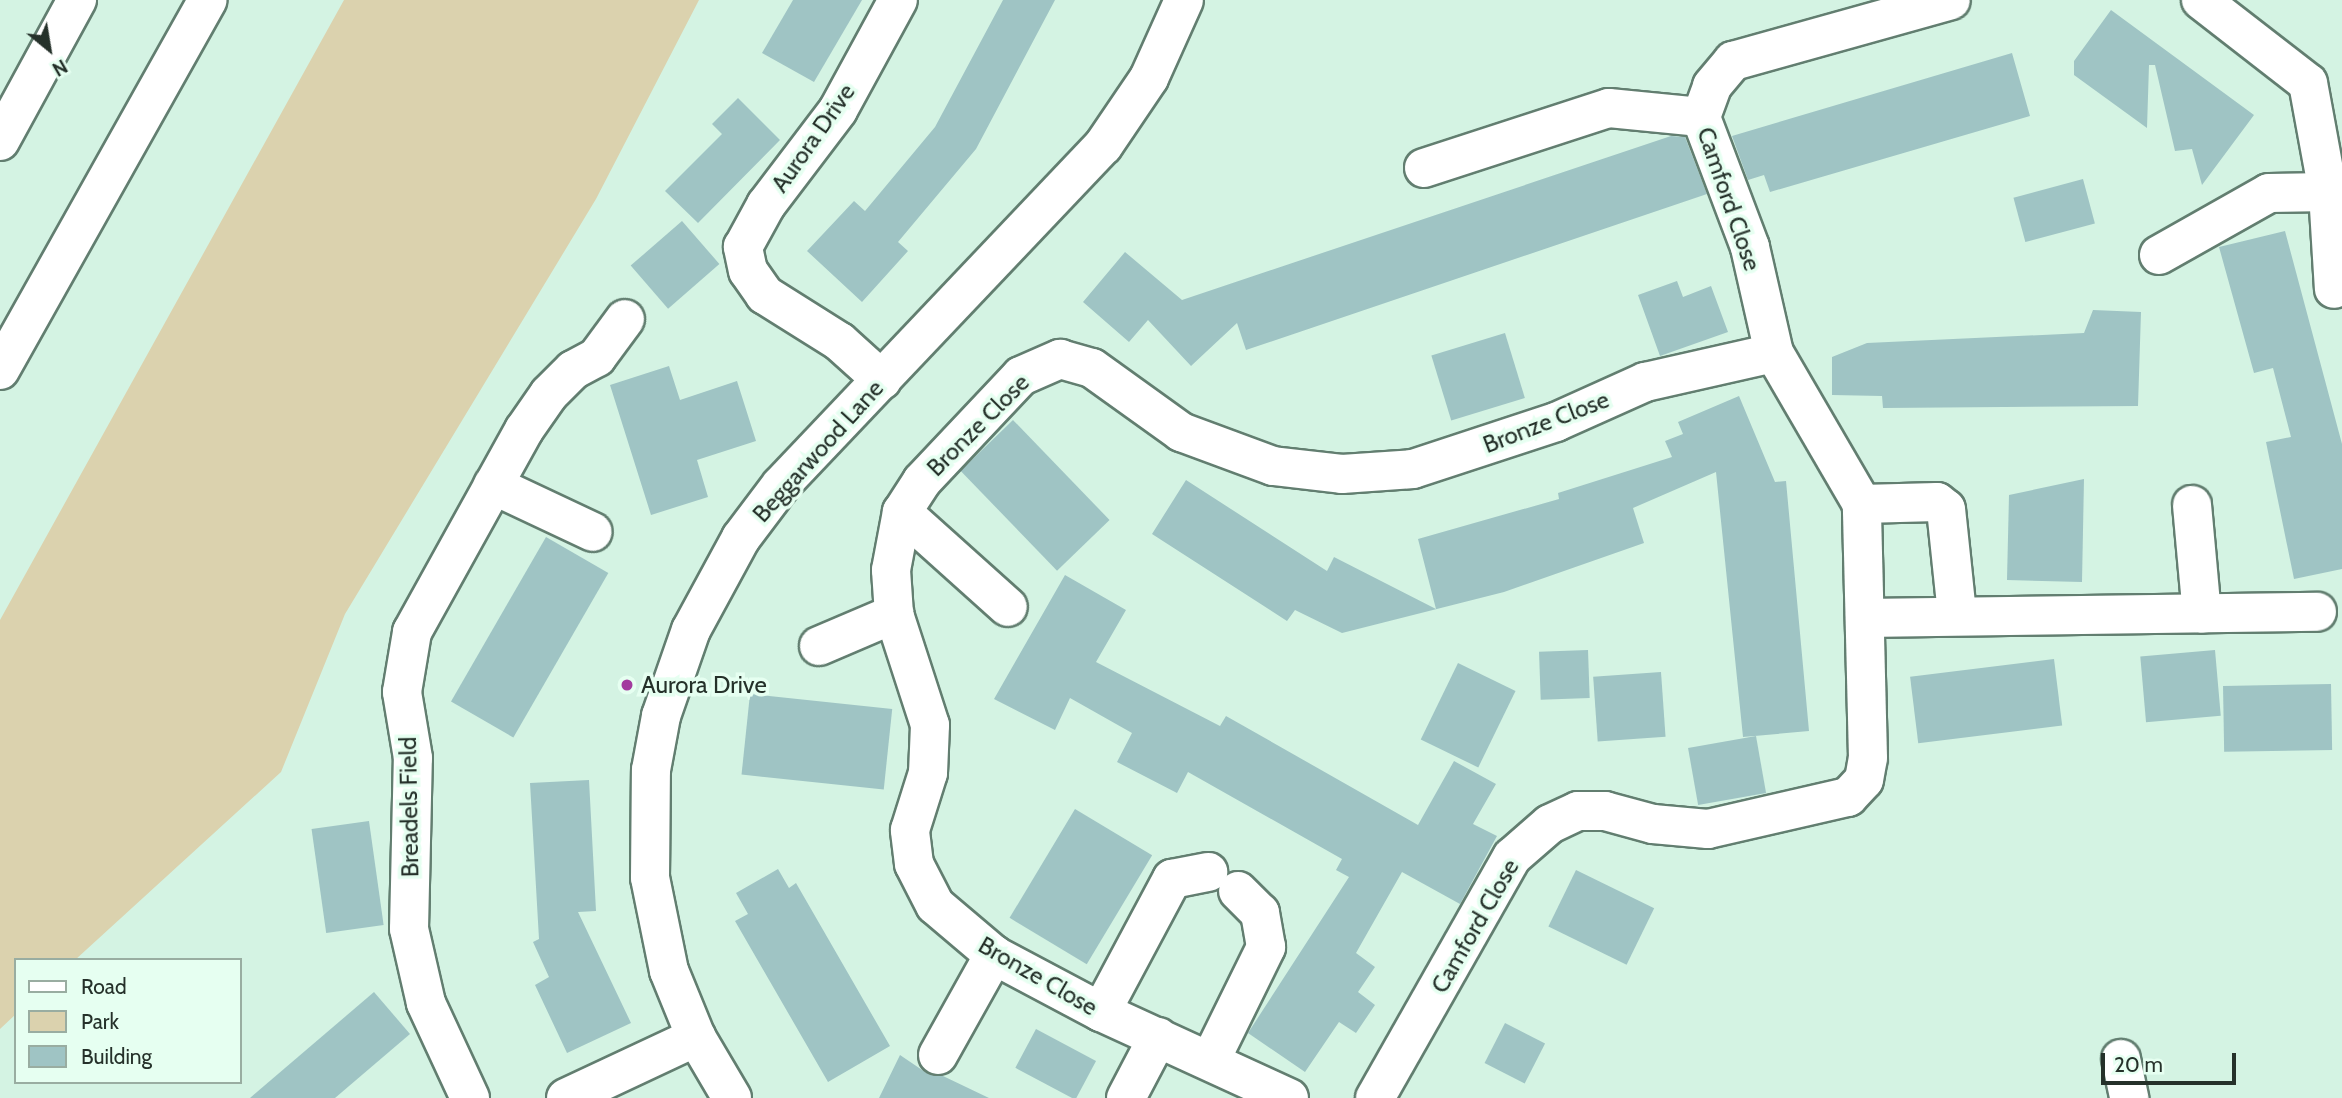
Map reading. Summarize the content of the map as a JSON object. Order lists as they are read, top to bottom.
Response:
{
  "streets": {
    "main road": [
      "Aurora Drive",
      "Camford Close",
      "Bronze Close",
      "Beggarwood Lane",
      "Breadels Field"
    ]
  },
  "crossings": [
    ["Aurora Drive", "Beggarwood Lane"],
    ["Camford Close", "Bronze Close"]
  ],
  "places": ["Aurora Drive"],
  "legend": ["Road", "Park", "Building"],
  "scale_bar": "20 m",
  "north": "bottom right"
}
